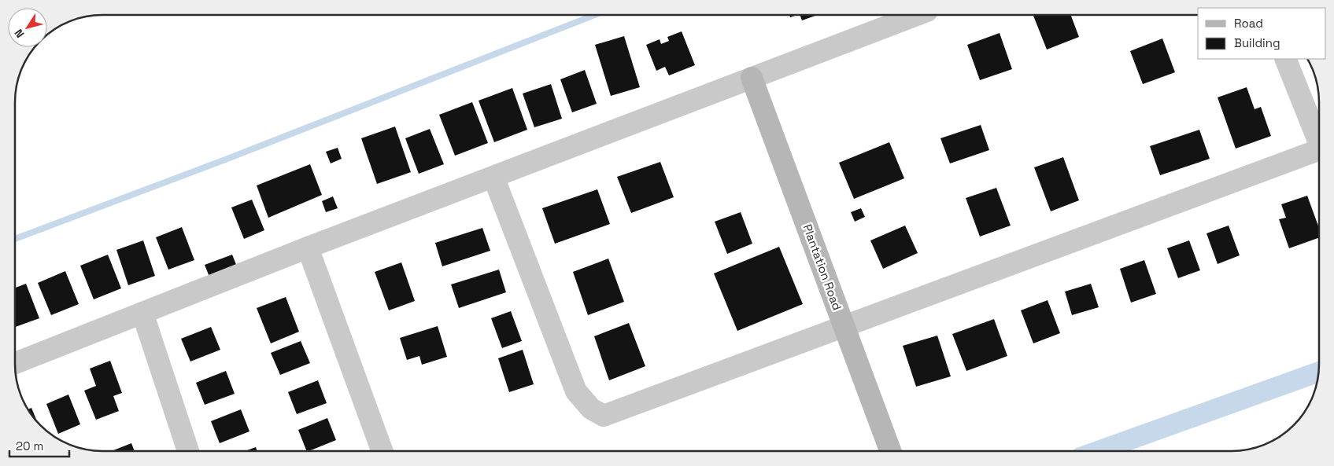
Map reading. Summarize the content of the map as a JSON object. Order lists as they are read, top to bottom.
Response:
{
  "streets": {
    "street": ["Plantation Road"]
  },
  "legend": ["Road", "Building"],
  "scale_bar": "20 m",
  "north": "bottom left"
}
